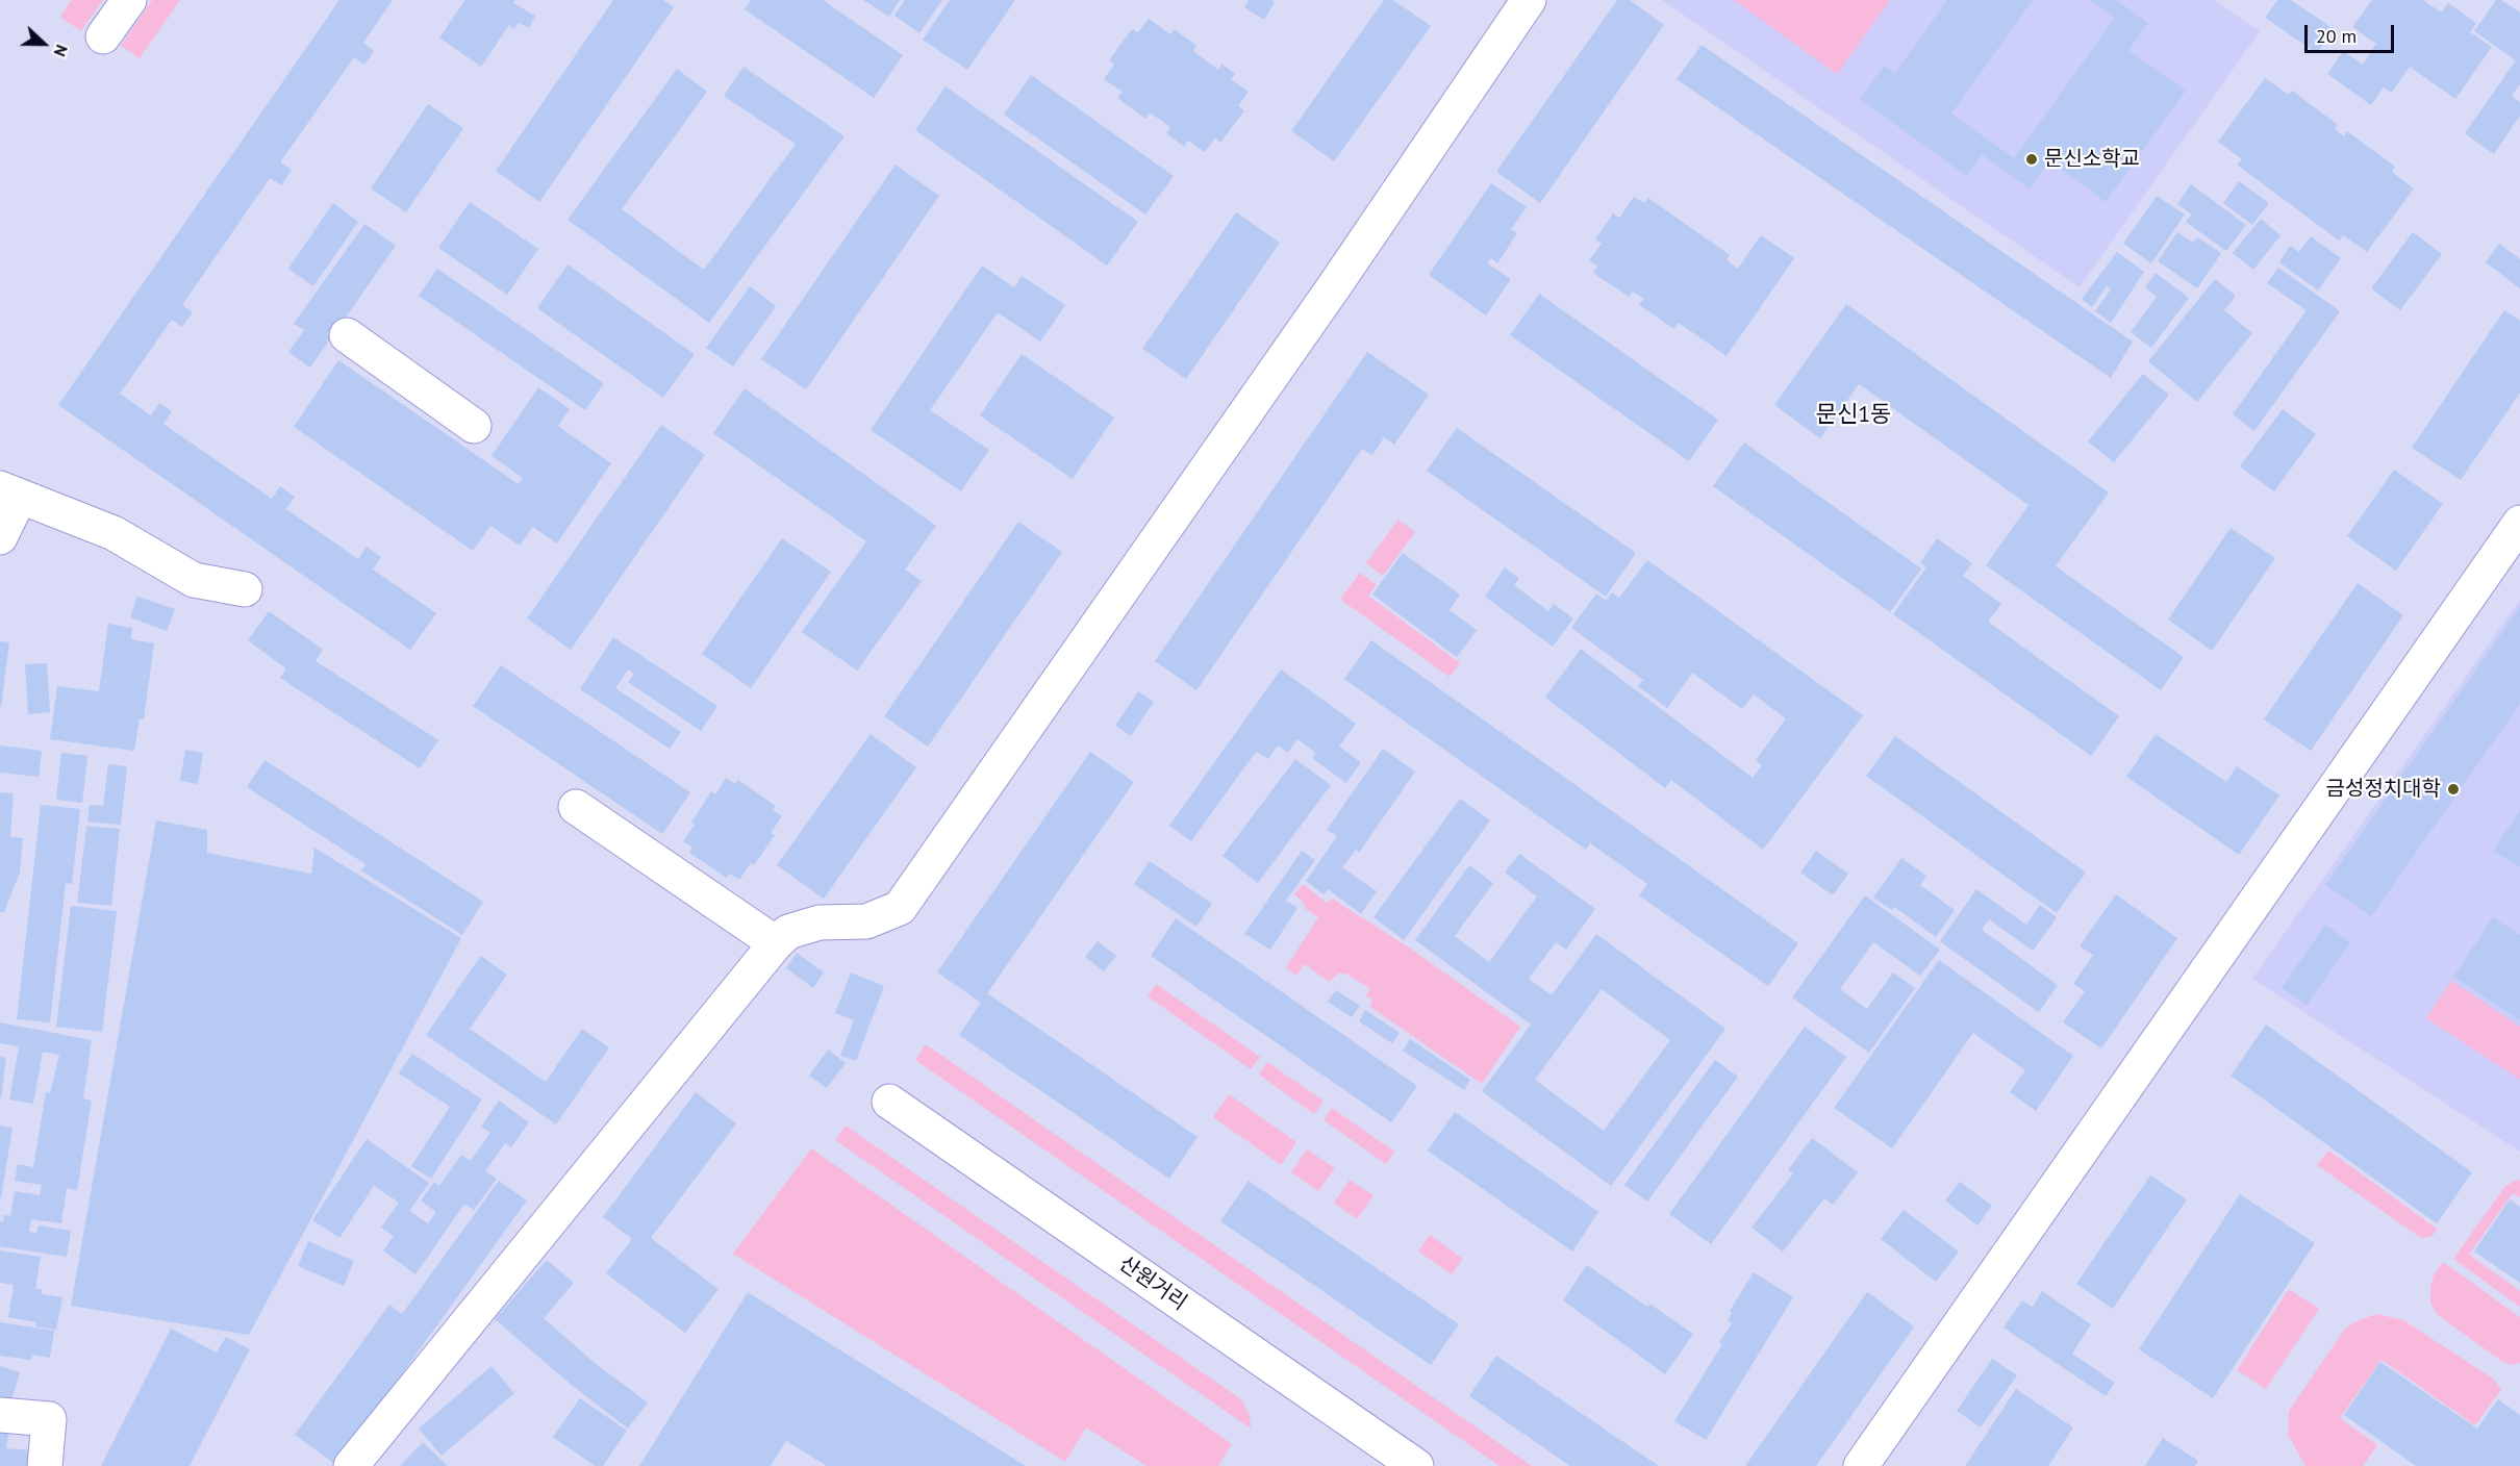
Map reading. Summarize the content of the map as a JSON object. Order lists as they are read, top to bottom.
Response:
{
  "streets": {
    "street": ["산원거리"]
  },
  "districts": ["문신1동"],
  "places": ["문신소학교", "금성정치대학"],
  "scale_bar": "20 m",
  "north": "right"
}
